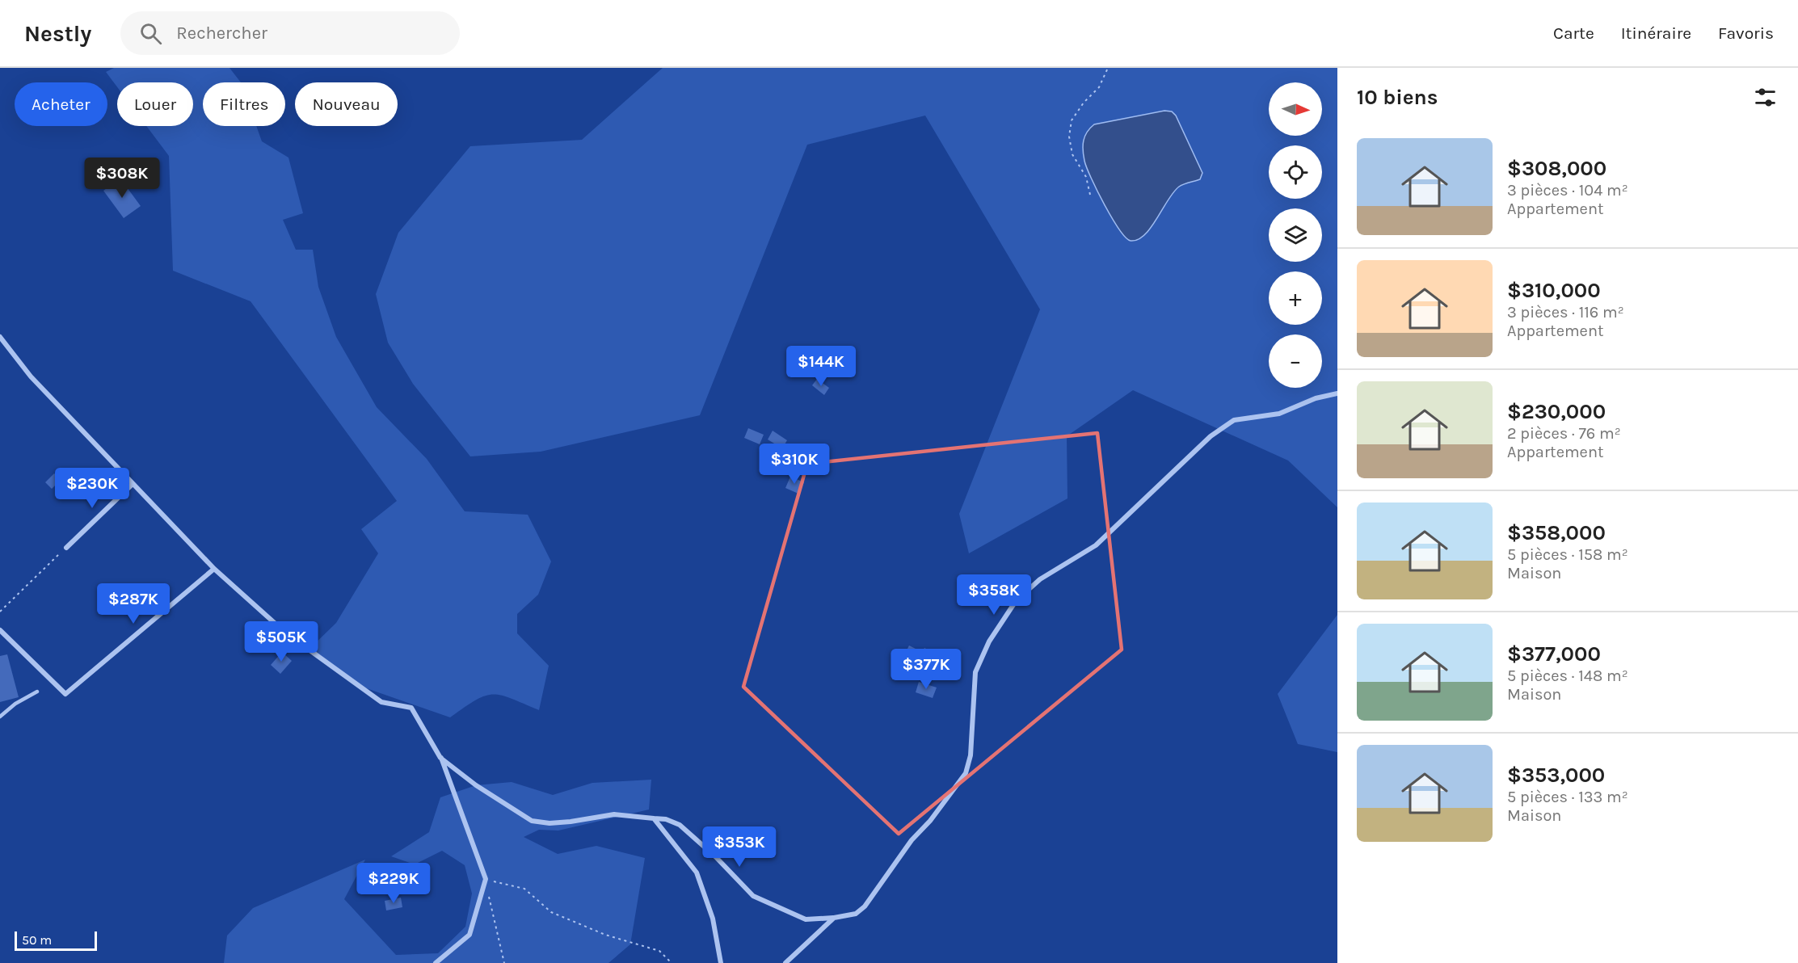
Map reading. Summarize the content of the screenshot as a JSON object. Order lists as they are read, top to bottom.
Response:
{
  "scale_bar": "50 m",
  "north": "right",
  "page": {
    "header": "Nestly",
    "search": "Rechercher",
    "nav": ["Carte", "Itinéraire", "Favoris"],
    "heading": "10 biens",
    "map_buttons": ["+", "−"],
    "chip": [
      "Acheter",
      "Louer",
      "Filtres",
      "Nouveau"
    ],
    "list": [
      {
        "name": "$308,000",
        "note": "3 pièces · 104 m² · Appartement"
      },
      {
        "name": "$310,000",
        "note": "3 pièces · 116 m² · Appartement"
      },
      {
        "name": "$230,000",
        "note": "2 pièces · 76 m² · Appartement"
      },
      {
        "name": "$358,000",
        "note": "5 pièces · 158 m² · Maison"
      },
      {
        "name": "$377,000",
        "note": "5 pièces · 148 m² · Maison"
      },
      {
        "name": "$353,000",
        "note": "5 pièces · 133 m² · Maison"
      }
    ],
    "price": [
      "$308K",
      "$144K",
      "$310K",
      "$230K",
      "$358K",
      "$287K",
      "$505K",
      "$377K",
      "$353K",
      "$229K"
    ],
    "scale": "50 m"
  }
}
